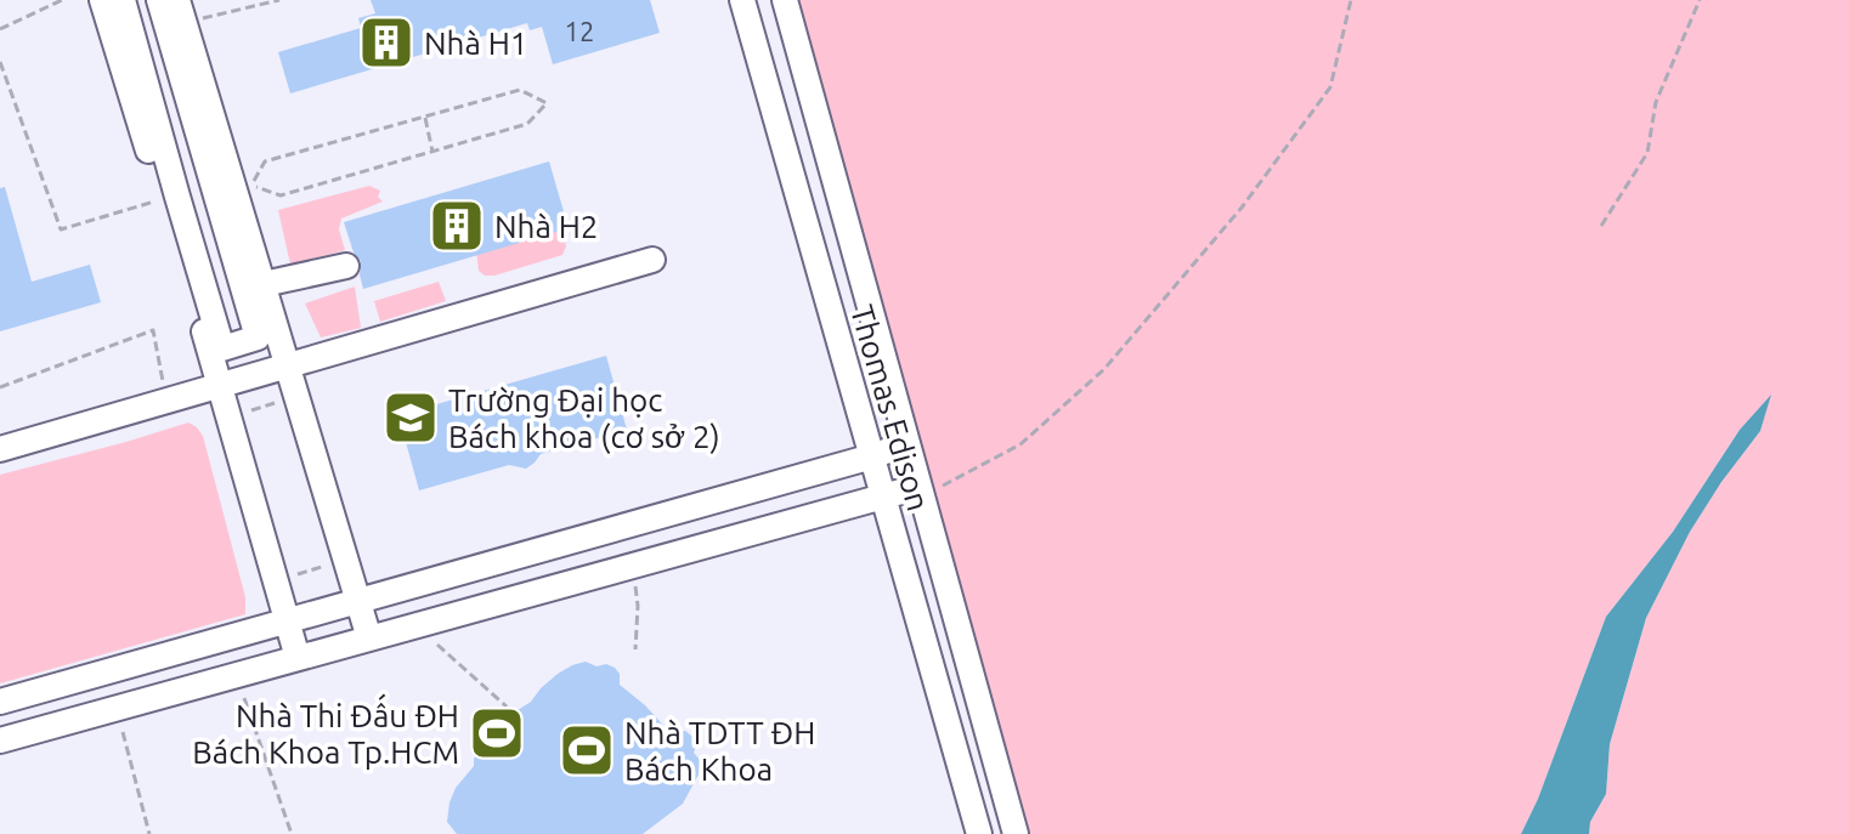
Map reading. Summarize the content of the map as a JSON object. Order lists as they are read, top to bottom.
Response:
{
  "streets": {
    "street": ["Thomas Edison"]
  },
  "places": {
    "building": ["Nhà H1", "Nhà H2"],
    "school or university": ["Trường Đại học Bách khoa (cơ sở 2)"],
    "sports": ["Nhà Thi Đấu ĐH Bách Khoa Tp.HCM", "Nhà TDTT ĐH Bách Khoa"]
  },
  "house_numbers": ["12"]
}
